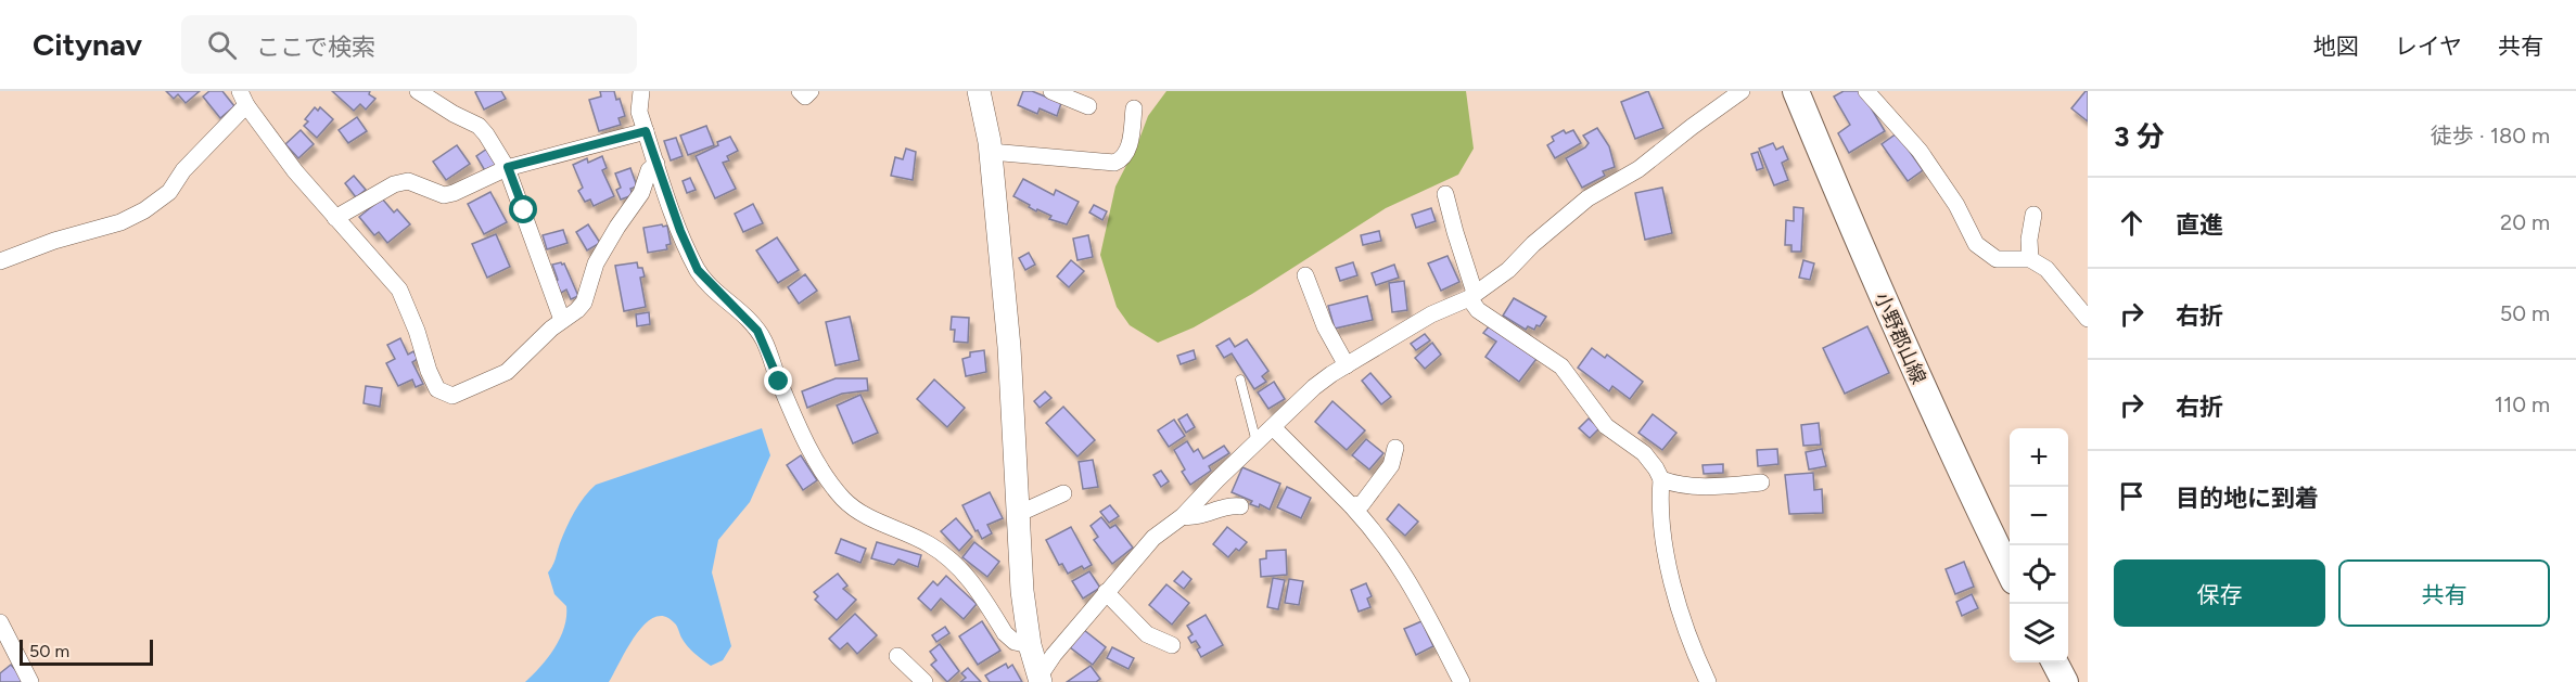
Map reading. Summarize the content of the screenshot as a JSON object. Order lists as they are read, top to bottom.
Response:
{
  "streets": {
    "main road": ["小野郡山線"]
  },
  "scale_bar": "50 m",
  "page": {
    "header": "Citynav",
    "search": "ここで検索",
    "nav": ["地図", "レイヤ", "共有"],
    "heading": ["3 分", "徒歩 · 180 m"],
    "list": [
      ["直進", "20 m"],
      ["右折", "50 m"],
      ["右折", "110 m"],
      "目的地に到着"
    ],
    "map_buttons": ["+", "−"],
    "buttons": ["保存", "共有"],
    "scale": "50 m"
  }
}
